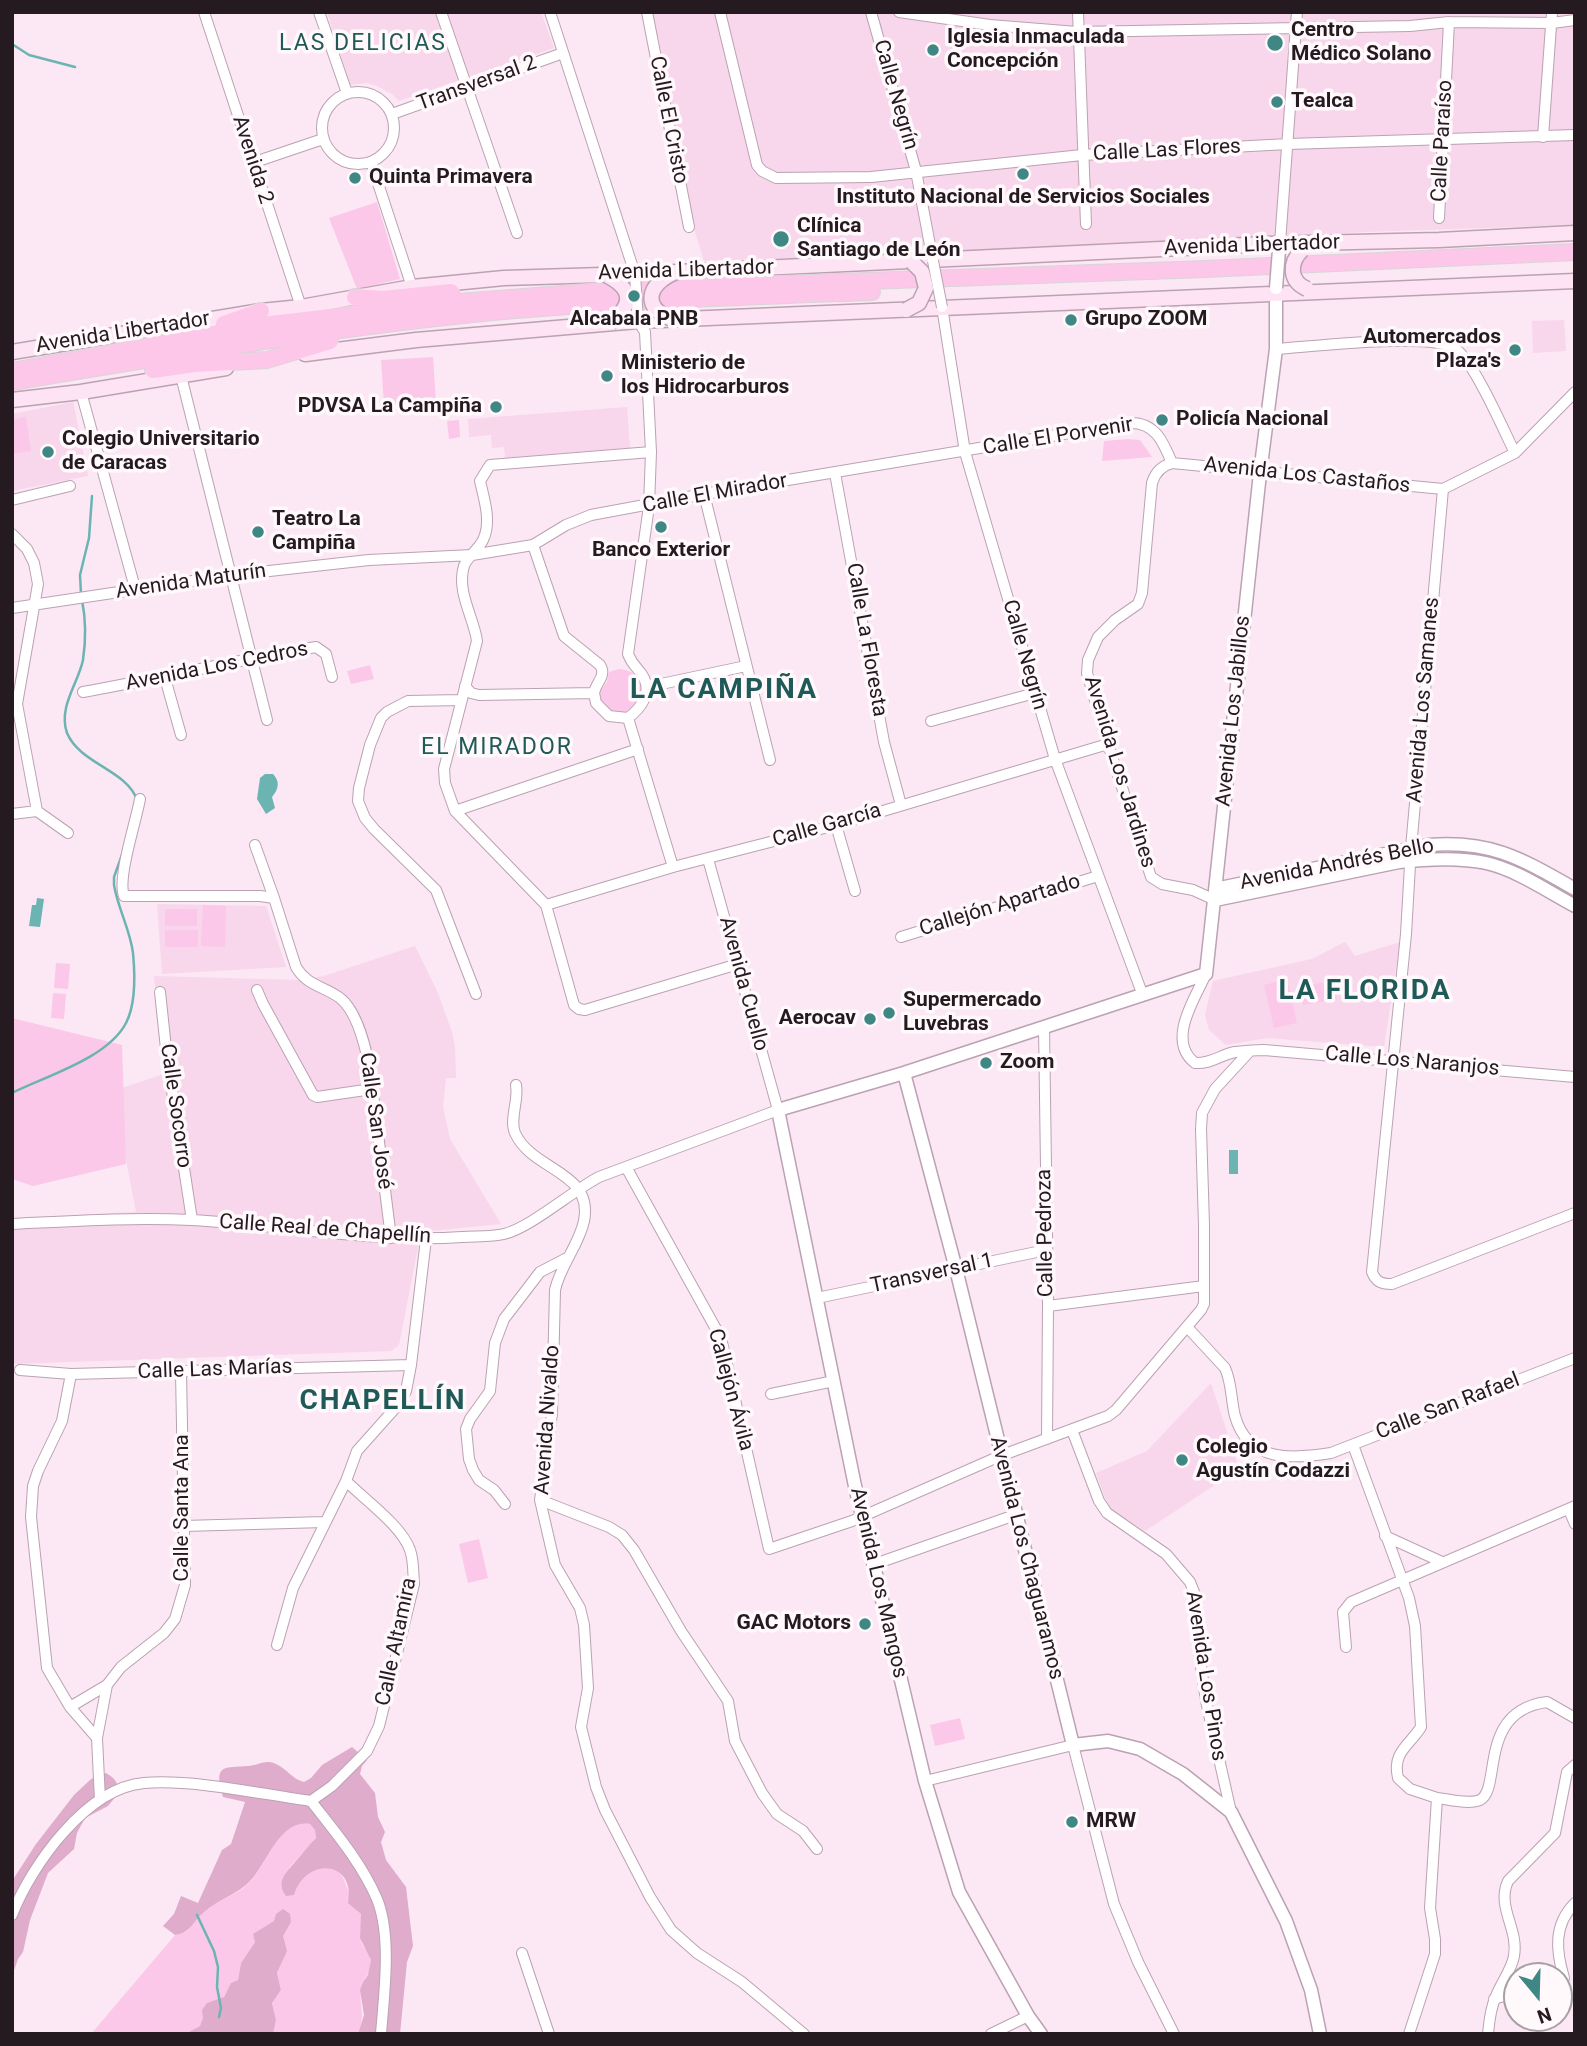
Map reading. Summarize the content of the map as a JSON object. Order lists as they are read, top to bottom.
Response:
{
  "streets": {
    "main road": ["Avenida Libertador"],
    "street": [
      "Transversal 2",
      "Calle Negrín",
      "Calle El Cristo",
      "Calle Paraíso",
      "Calle Las Flores",
      "Avenida 2",
      "Calle El Porvenir",
      "Avenida Los Castaños",
      "Calle El Mirador",
      "Avenida Maturín",
      "Calle La Floresta",
      "Avenida Los Cedros",
      "Avenida Los Samanes",
      "Avenida Los Jabillos",
      "Avenida Los Jardines",
      "Calle García",
      "Avenida Andrés Bello",
      "Callejón Apartado",
      "Avenida Cuello",
      "Calle Los Naranjos",
      "Calle Socorro",
      "Calle San José",
      "Calle Real de Chapellín",
      "Calle Pedroza",
      "Transversal 1",
      "Calle Las Marías",
      "Callejón Ávila",
      "Calle San Rafael",
      "Avenida Nivaldo",
      "Calle Santa Ana",
      "Avenida Los Chaguaramos",
      "Avenida Los Mangos",
      "Calle Altamira",
      "Avenida Los Pinos"
    ]
  },
  "crossings": [
    ["Calle Negrín", "Calle Las Flores"],
    ["Calle Negrín", "Avenida Libertador"],
    ["Calle Negrín", "Calle El Porvenir"],
    ["Calle Negrín", "Calle El Mirador"],
    ["Calle Negrín", "Calle García"],
    ["Calle Negrín", "Callejón Apartado"],
    ["Calle Paraíso", "Calle Las Flores"],
    ["Avenida 2", "Avenida Libertador"],
    ["Avenida Libertador", "Avenida Los Jabillos"],
    ["Calle El Porvenir", "Avenida Los Castaños"],
    ["Calle El Porvenir", "Calle El Mirador"],
    ["Calle El Porvenir", "Avenida Los Jardines"],
    ["Avenida Los Castaños", "Avenida Los Samanes"],
    ["Avenida Los Castaños", "Avenida Los Jabillos"],
    ["Avenida Los Castaños", "Avenida Los Jardines"],
    ["Calle El Mirador", "Avenida Maturín"],
    ["Calle El Mirador", "Calle La Floresta"],
    ["Calle La Floresta", "Calle García"],
    ["Avenida Los Samanes", "Avenida Andrés Bello"],
    ["Avenida Los Samanes", "Calle Los Naranjos"],
    ["Avenida Los Jabillos", "Avenida Los Jardines"],
    ["Avenida Los Jabillos", "Avenida Andrés Bello"],
    ["Avenida Los Jabillos", "Calle Los Naranjos"],
    ["Avenida Los Jardines", "Calle García"],
    ["Avenida Los Jardines", "Avenida Andrés Bello"],
    ["Calle García", "Avenida Cuello"],
    ["Avenida Cuello", "Calle Real de Chapellín"],
    ["Avenida Cuello", "Avenida Los Mangos"],
    ["Calle Socorro", "Calle Real de Chapellín"],
    ["Calle San José", "Calle Real de Chapellín"],
    ["Calle Real de Chapellín", "Callejón Ávila"],
    ["Calle Real de Chapellín", "Avenida Nivaldo"],
    ["Calle Real de Chapellín", "Avenida Los Mangos"],
    ["Calle Pedroza", "Transversal 1"],
    ["Transversal 1", "Avenida Los Chaguaramos"],
    ["Transversal 1", "Avenida Los Mangos"],
    ["Calle Las Marías", "Calle Santa Ana"],
    ["Callejón Ávila", "Avenida Los Mangos"]
  ],
  "districts": [
    "LAS DELICIAS",
    "LA CAMPIÑA",
    "EL MIRADOR",
    "LA FLORIDA",
    "CHAPELLÍN"
  ],
  "places": [
    "Centro Médico Solano",
    "Iglesia Inmaculada Concepción",
    "Tealca",
    "Instituto Nacional de Servicios Sociales",
    "Quinta Primavera",
    "Clínica Santiago de León",
    "Alcabala PNB",
    "Grupo ZOOM",
    "Automercados Plaza's",
    "Ministerio de los Hidrocarburos",
    "PDVSA La Campiña",
    "Policía Nacional",
    "Colegio Universitario de Caracas",
    "Banco Exterior",
    "Teatro La Campiña",
    "Supermercado Luvebras",
    "Aerocav",
    "Zoom",
    "Colegio Agustín Codazzi",
    "GAC Motors",
    "MRW"
  ],
  "north": "bottom"
}
